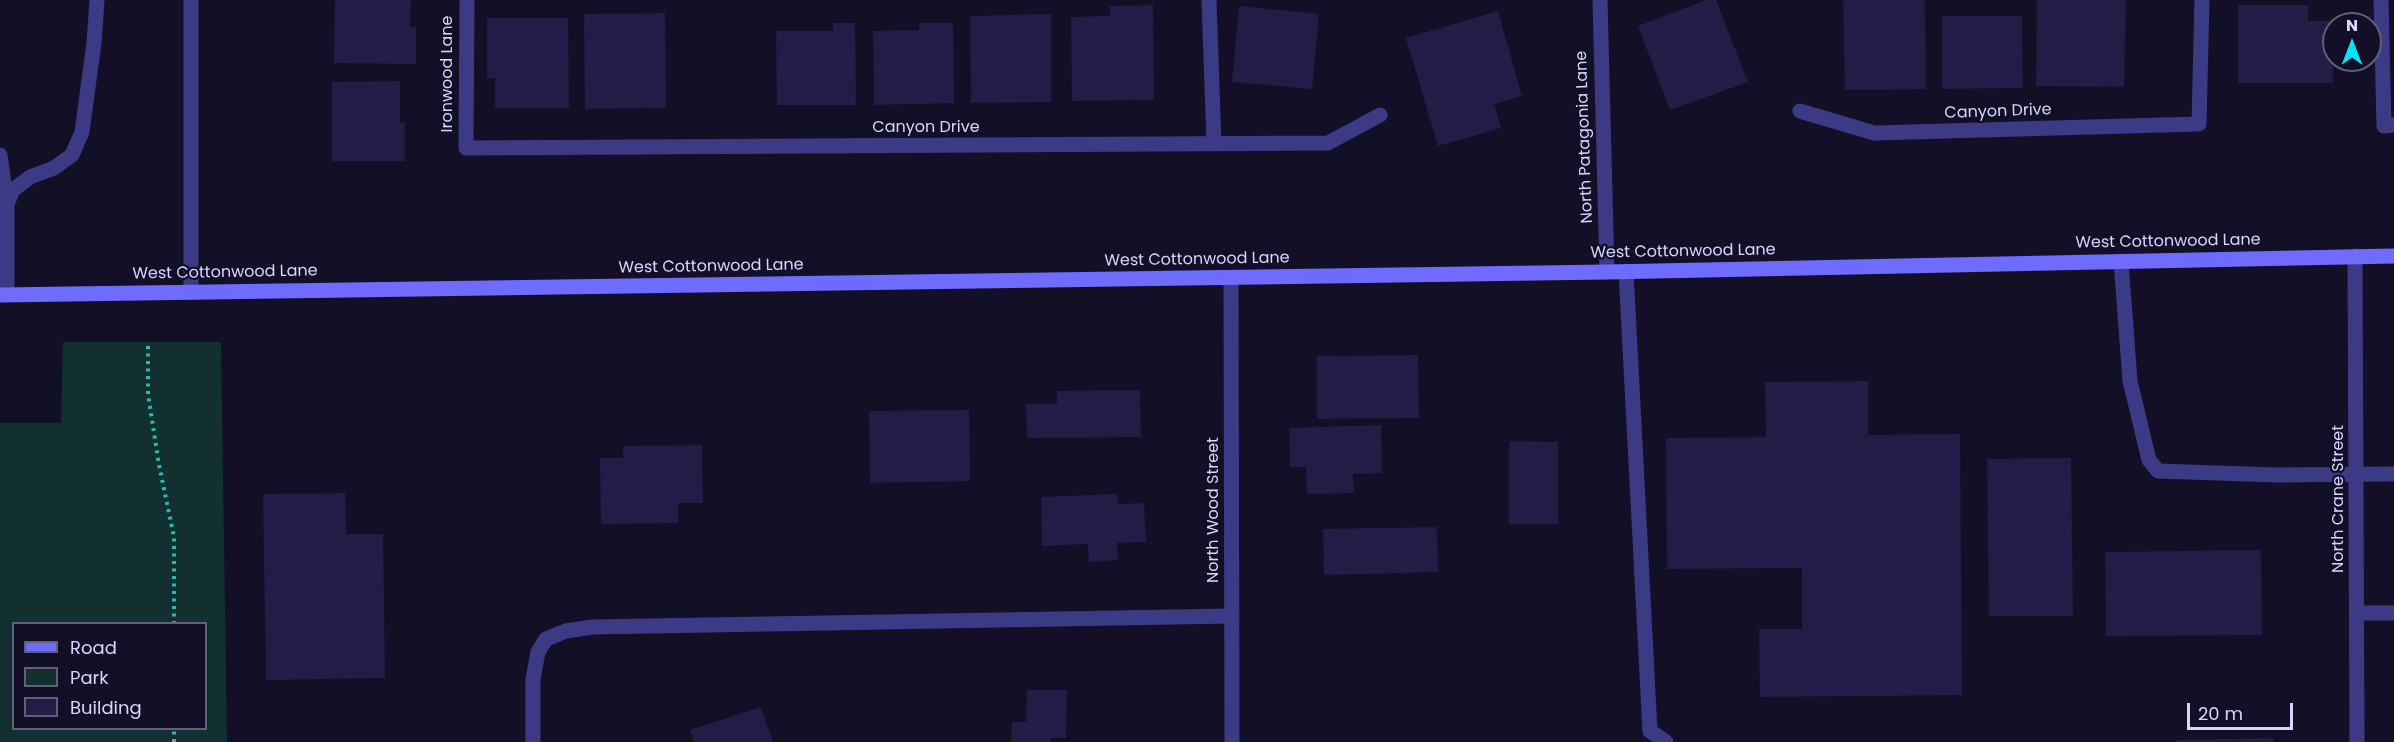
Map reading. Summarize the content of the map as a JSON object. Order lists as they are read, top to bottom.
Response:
{
  "streets": {
    "main road": ["West Cottonwood Lane"],
    "street": [
      "Ironwood Lane",
      "Canyon Drive",
      "North Patagonia Lane",
      "North Crane Street",
      "North Wood Street"
    ]
  },
  "crossings": [
    ["Ironwood Lane", "Canyon Drive"],
    ["North Patagonia Lane", "West Cottonwood Lane"],
    ["West Cottonwood Lane", "North Crane Street"],
    ["West Cottonwood Lane", "North Wood Street"]
  ],
  "legend": ["Road", "Park", "Building"],
  "scale_bar": "20 m",
  "north": "top"
}
